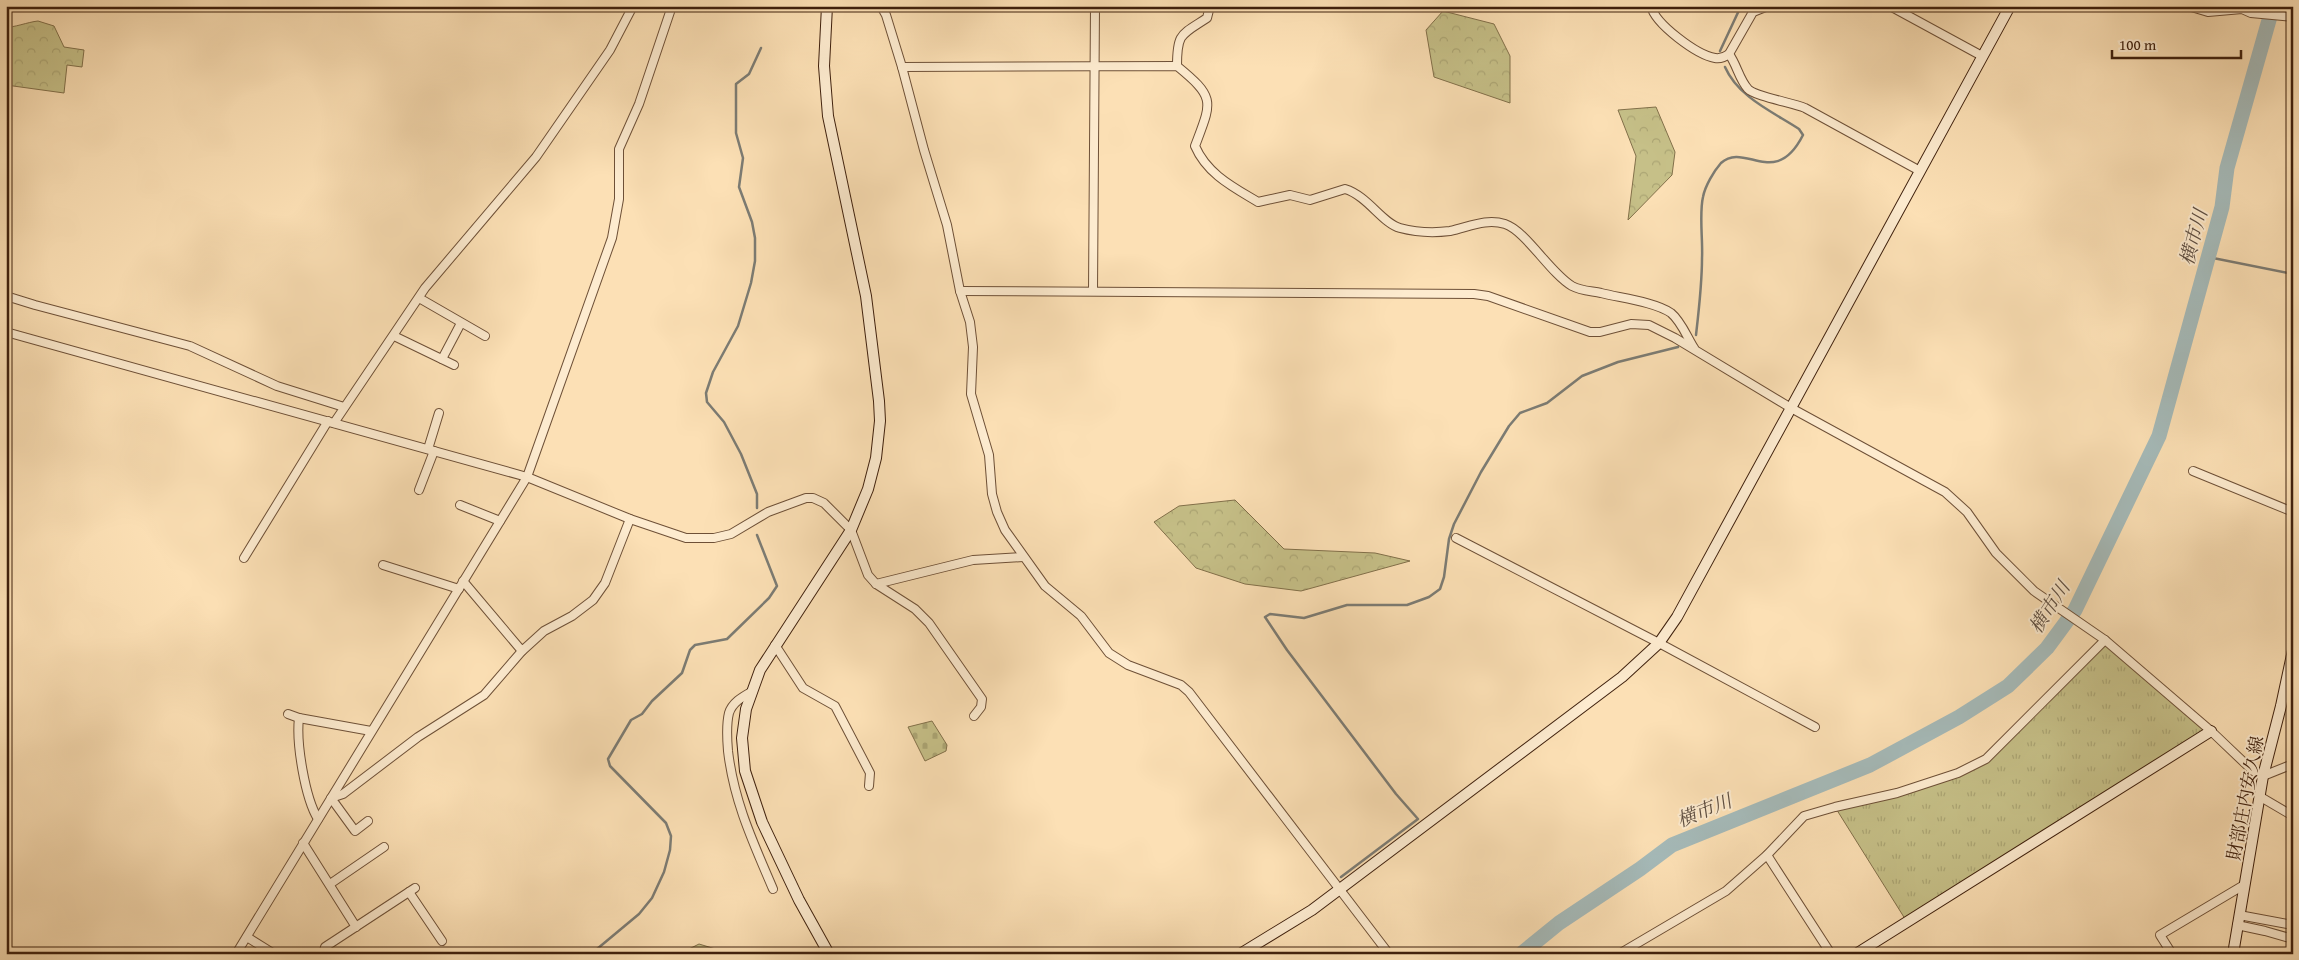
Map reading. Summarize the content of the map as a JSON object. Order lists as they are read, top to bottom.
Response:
{
  "streets": {
    "street": ["財部庄内安久線"]
  },
  "water": ["横市川"],
  "scale_bar": "100 m"
}
